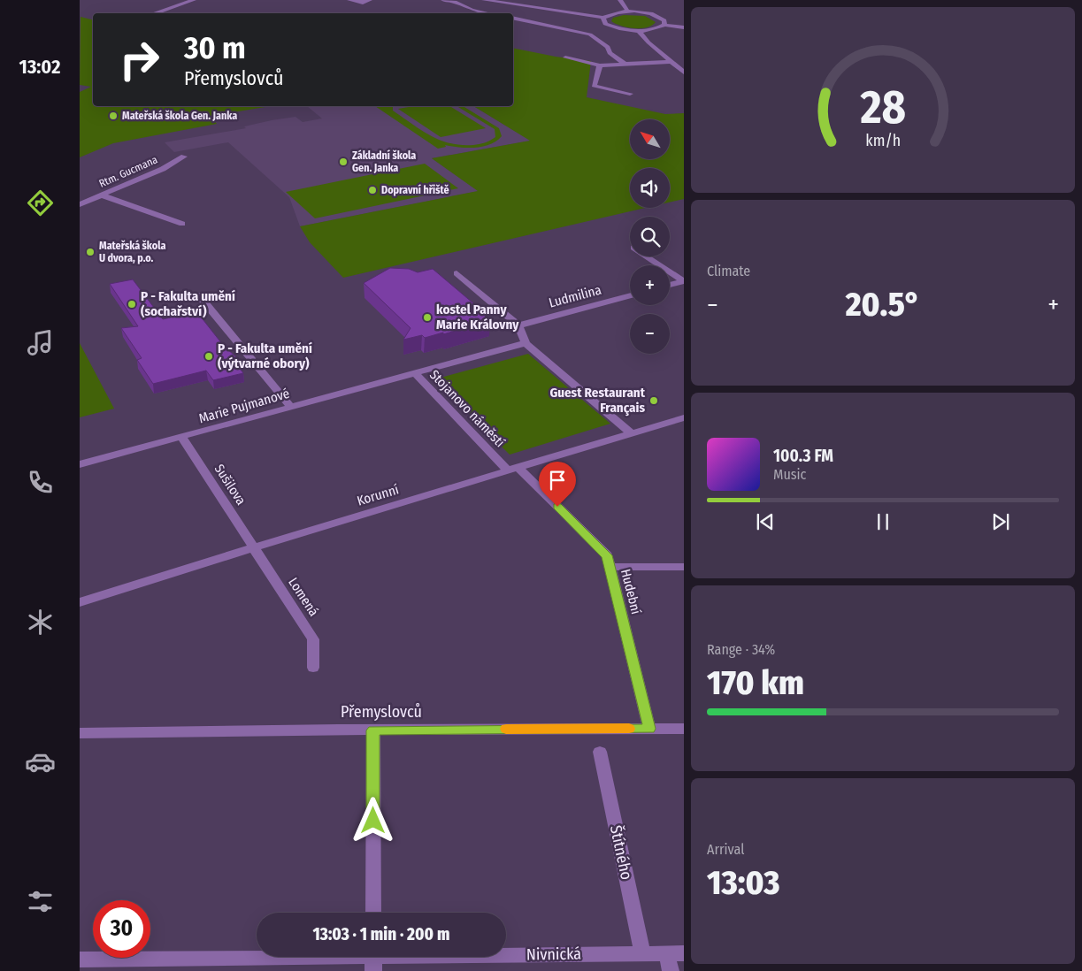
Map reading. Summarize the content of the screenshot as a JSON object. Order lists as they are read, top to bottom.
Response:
{
  "streets": {
    "street": [
      "Rtm. Gucmana",
      "Ludmilina",
      "Marie Pujmanové",
      "Stojanovo náměstí",
      "Sušilova",
      "Korunní",
      "Hudební",
      "Lomená",
      "Přemyslovců",
      "Štítného",
      "Nivnická"
    ]
  },
  "crossings": [
    ["Marie Pujmanové", "Stojanovo náměstí"],
    ["Marie Pujmanové", "Sušilova"],
    ["Stojanovo náměstí", "Korunní"],
    ["Stojanovo náměstí", "Hudební"],
    ["Sušilova", "Korunní"],
    ["Sušilova", "Lomená"],
    ["Korunní", "Hudební"],
    ["Korunní", "Lomená"],
    ["Hudební", "Přemyslovců"],
    ["Štítného", "Nivnická"]
  ],
  "places": [
    "Mateřská škola Gen. Janka",
    "Základní škola Gen. Janka",
    "Dopravní hřiště",
    "Mateřská škola U dvora, p.o.",
    "P - Fakulta umění (sochařství)",
    "kostel Panny Marie Královny",
    "P - Fakulta umění (výtvarné obory)",
    "Guest Restaurant Français"
  ],
  "north": "top left",
  "page": {
    "tabs": "13:02",
    "turn": ["30 m", "Přemyslovců"],
    "map_buttons": ["+", "−"],
    "tile": [
      "Climate",
      ["Range · 34%", "170 km"],
      ["Arrival", "13:03"]
    ],
    "heat": ["−", "20.5°", "+"],
    "song": ["100.3 FM", "Music"],
    "limit": "30",
    "trip": "13:03 · 1 min · 200 m",
    "gauge": ["28", "km/h"]
  }
}
